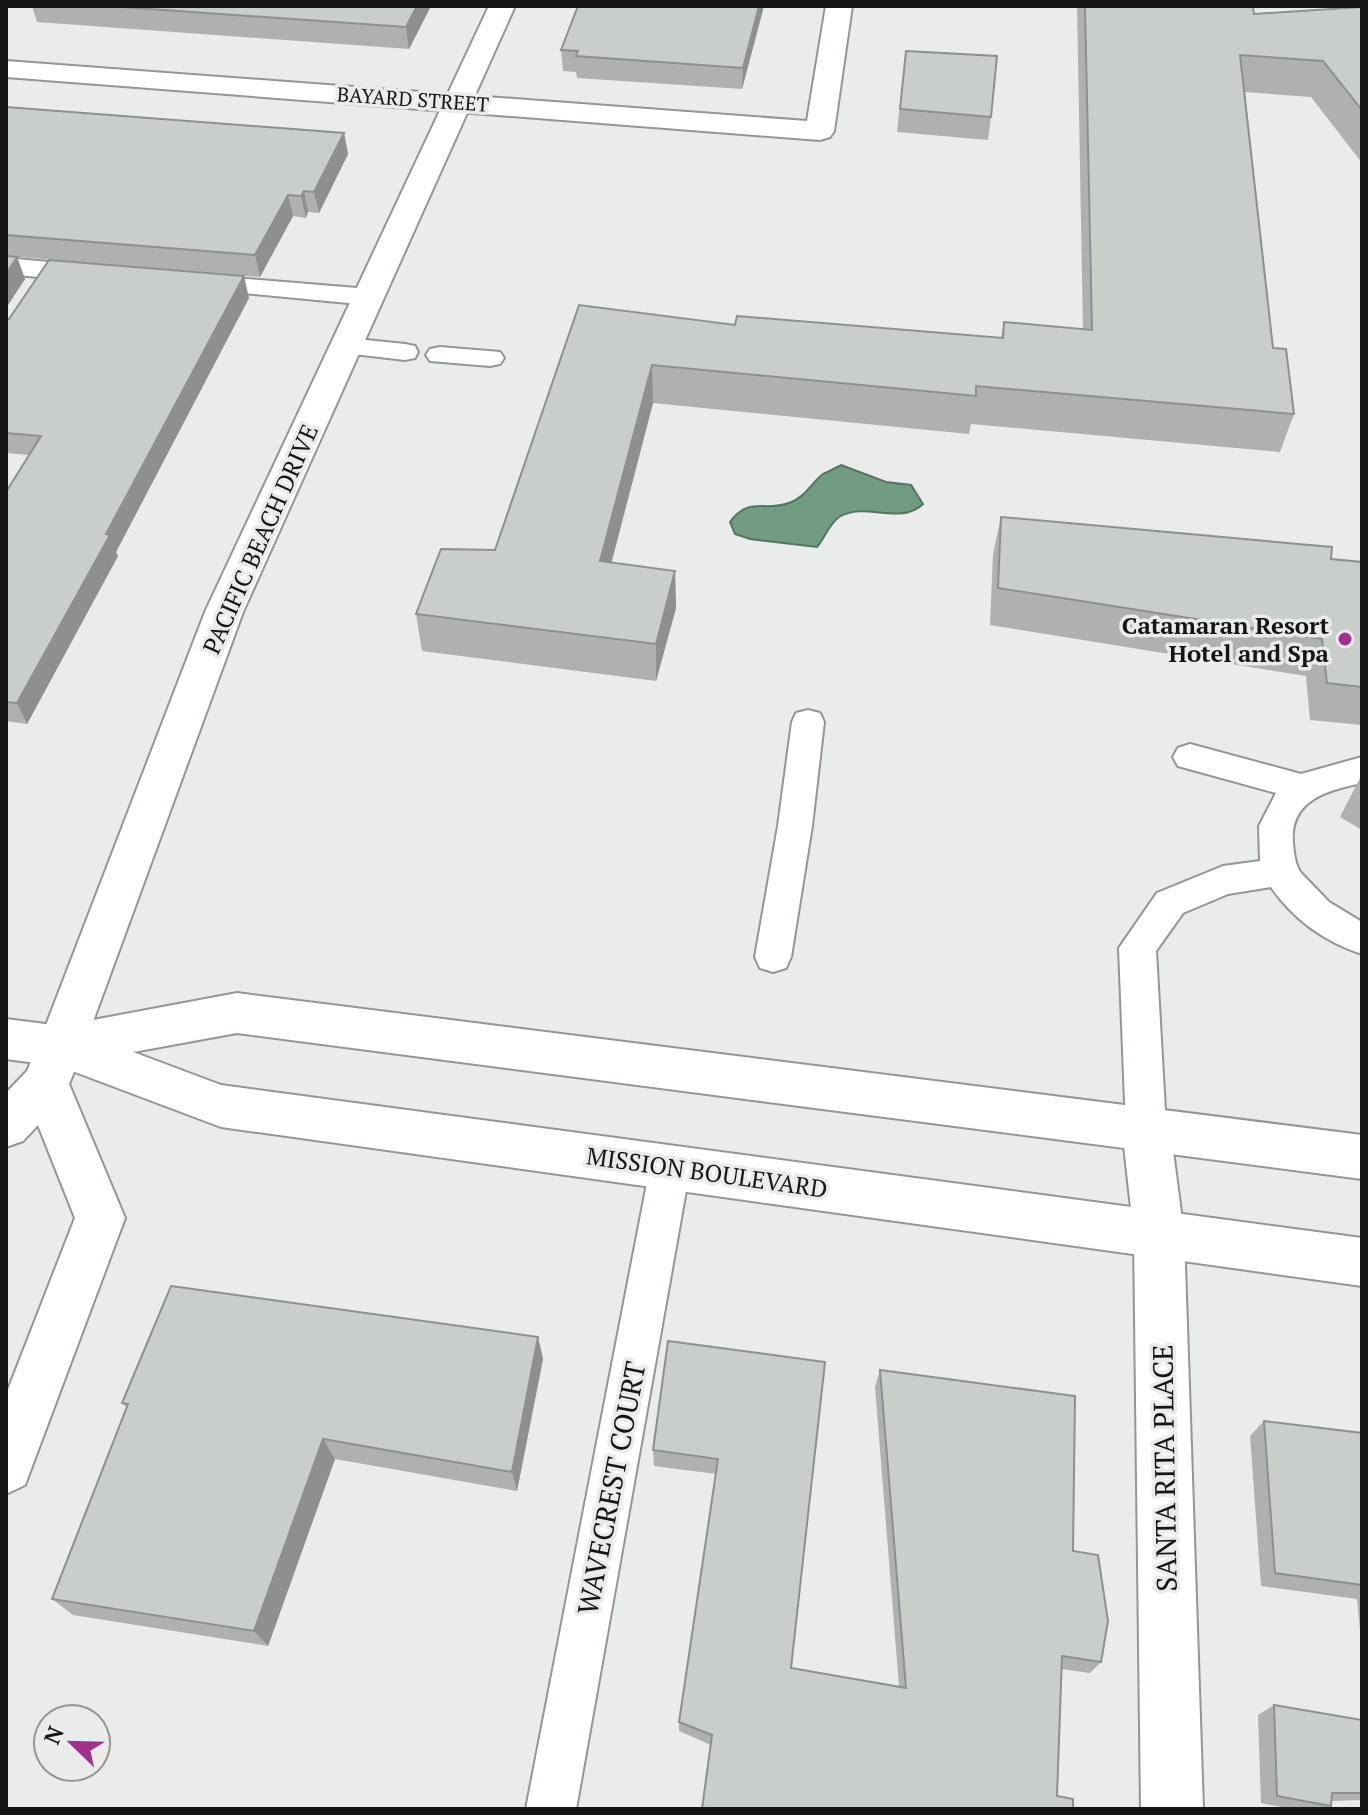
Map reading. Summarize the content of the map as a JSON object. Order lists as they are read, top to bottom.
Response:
{
  "streets": {
    "street": [
      "BAYARD STREET",
      "PACIFIC BEACH DRIVE",
      "MISSION BOULEVARD",
      "SANTA RITA PLACE"
    ],
    "lane": ["WAVECREST COURT"]
  },
  "crossings": [
    ["BAYARD STREET", "PACIFIC BEACH DRIVE"],
    ["PACIFIC BEACH DRIVE", "MISSION BOULEVARD"],
    ["MISSION BOULEVARD", "SANTA RITA PLACE"],
    ["MISSION BOULEVARD", "WAVECREST COURT"]
  ],
  "places": ["Catamaran Resort Hotel and Spa"],
  "north": "top left"
}
